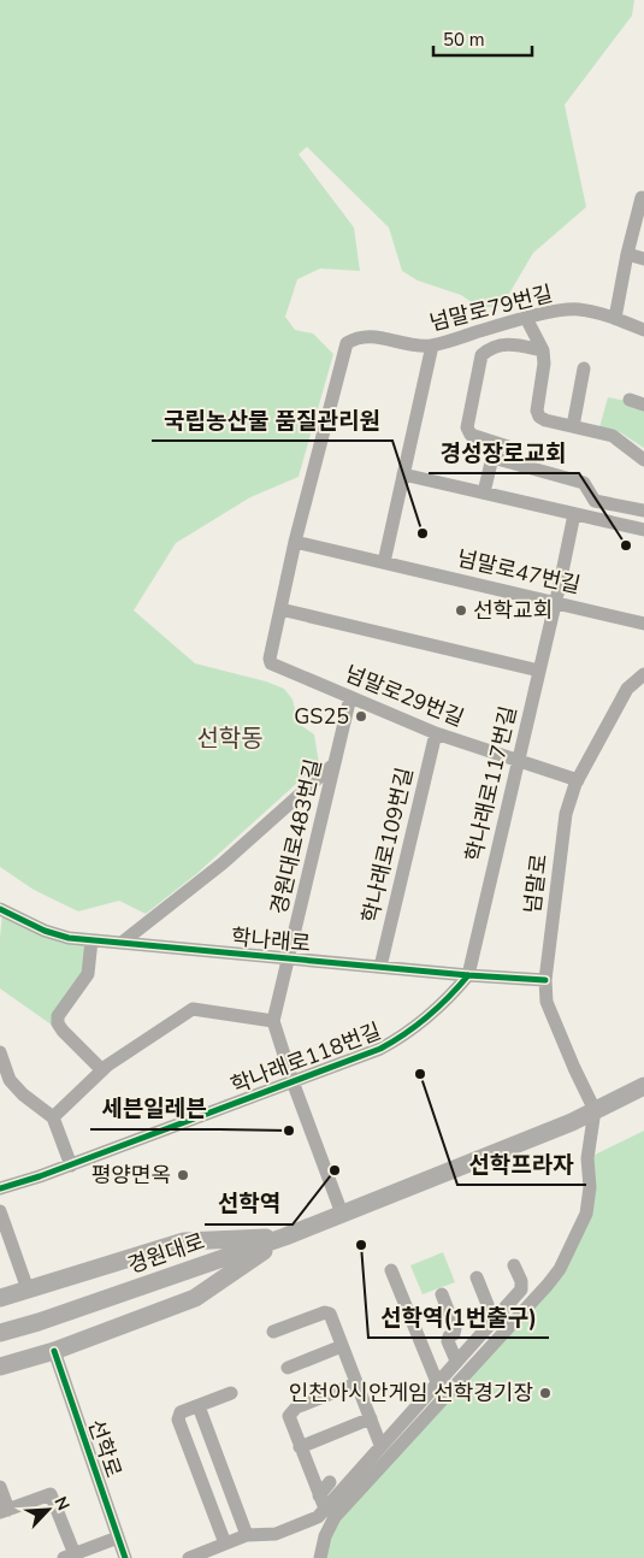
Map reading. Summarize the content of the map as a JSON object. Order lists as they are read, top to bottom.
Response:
{
  "streets": {
    "main road": ["경원대로"],
    "street": [
      "넘말로79번길",
      "넘말로47번길",
      "넘말로29번길",
      "학나래로117번길",
      "경원대로483번길",
      "학나래로109번길",
      "넘말로",
      "학나래로",
      "학나래로118번길",
      "선학로"
    ]
  },
  "crossings": [
    ["넘말로79번길", "넘말로29번길"],
    ["넘말로47번길", "넘말로29번길"],
    ["넘말로47번길", "학나래로117번길"],
    ["넘말로29번길", "학나래로117번길"],
    ["넘말로29번길", "경원대로483번길"],
    ["넘말로29번길", "학나래로109번길"],
    ["넘말로29번길", "넘말로"],
    ["학나래로117번길", "학나래로"],
    ["학나래로117번길", "학나래로118번길"],
    ["경원대로483번길", "학나래로"],
    ["학나래로109번길", "학나래로"],
    ["넘말로", "학나래로"],
    ["넘말로", "경원대로"],
    ["학나래로", "학나래로118번길"]
  ],
  "districts": ["선학동"],
  "places": [
    "국립농산물 품질관리원",
    "경성장로교회",
    "선학교회",
    "GS25",
    "선학프라자",
    "세븐일레븐",
    "선학역",
    "평양면옥",
    "선학역(1번출구)",
    "인천아시안게임 선학경기장"
  ],
  "scale_bar": "50 m",
  "north": "top right"
}
